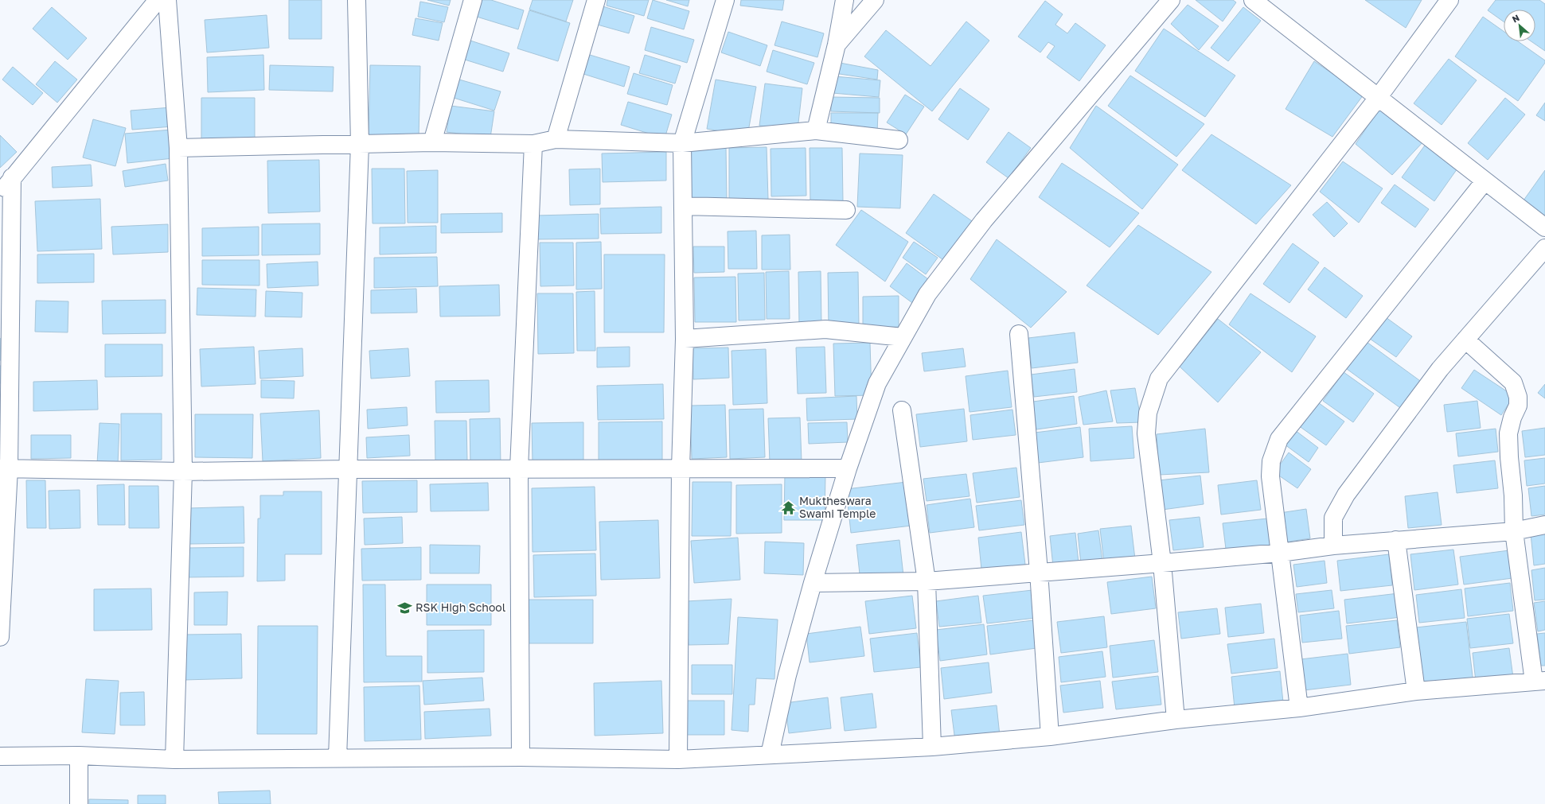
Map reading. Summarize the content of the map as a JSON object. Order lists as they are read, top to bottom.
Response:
{
  "places": {
    "temple": ["Muktheswara Swami Temple"],
    "school or university": ["RSK High School"]
  },
  "north": "top left"
}
